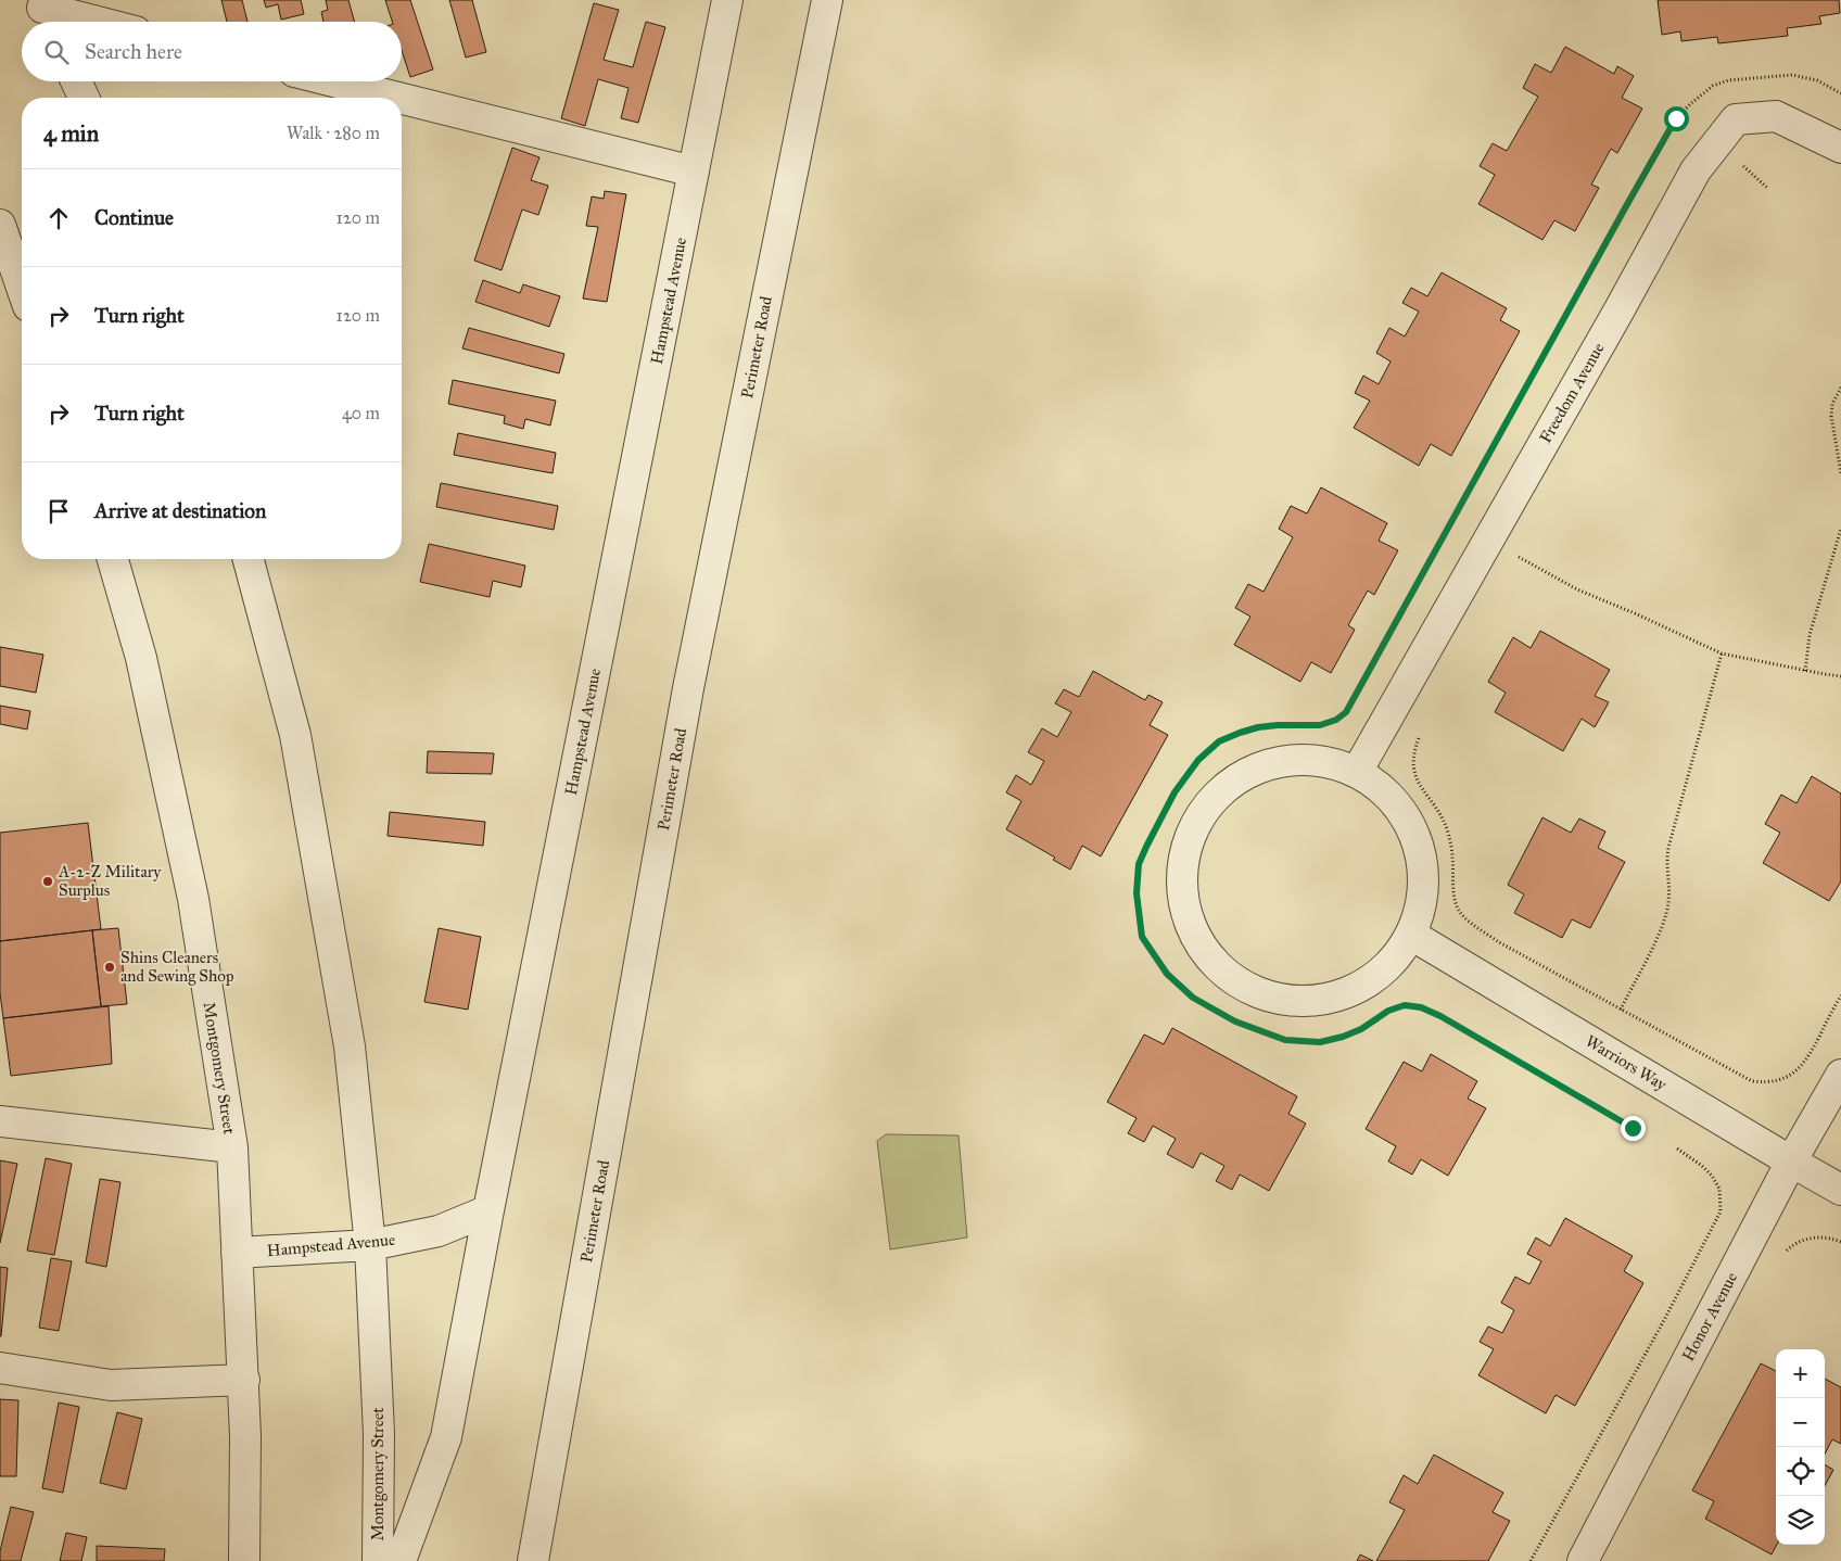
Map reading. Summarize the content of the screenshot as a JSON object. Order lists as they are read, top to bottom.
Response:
{
  "streets": {
    "street": [
      "Hampstead Avenue",
      "Perimeter Road",
      "Freedom Avenue",
      "Warriors Way",
      "Montgomery Street",
      "Honor Avenue"
    ]
  },
  "crossings": [
    ["Hampstead Avenue", "Montgomery Street"],
    ["Warriors Way", "Honor Avenue"]
  ],
  "places": ["A-2-Z Military Surplus", "Shins Cleaners and Sewing Shop"],
  "page": {
    "search": "Search here",
    "heading": ["4 min", "Walk · 280 m"],
    "list": [
      ["Continue", "120 m"],
      ["Turn right", "120 m"],
      ["Turn right", "40 m"],
      "Arrive at destination"
    ],
    "map_buttons": ["+", "−"]
  }
}
